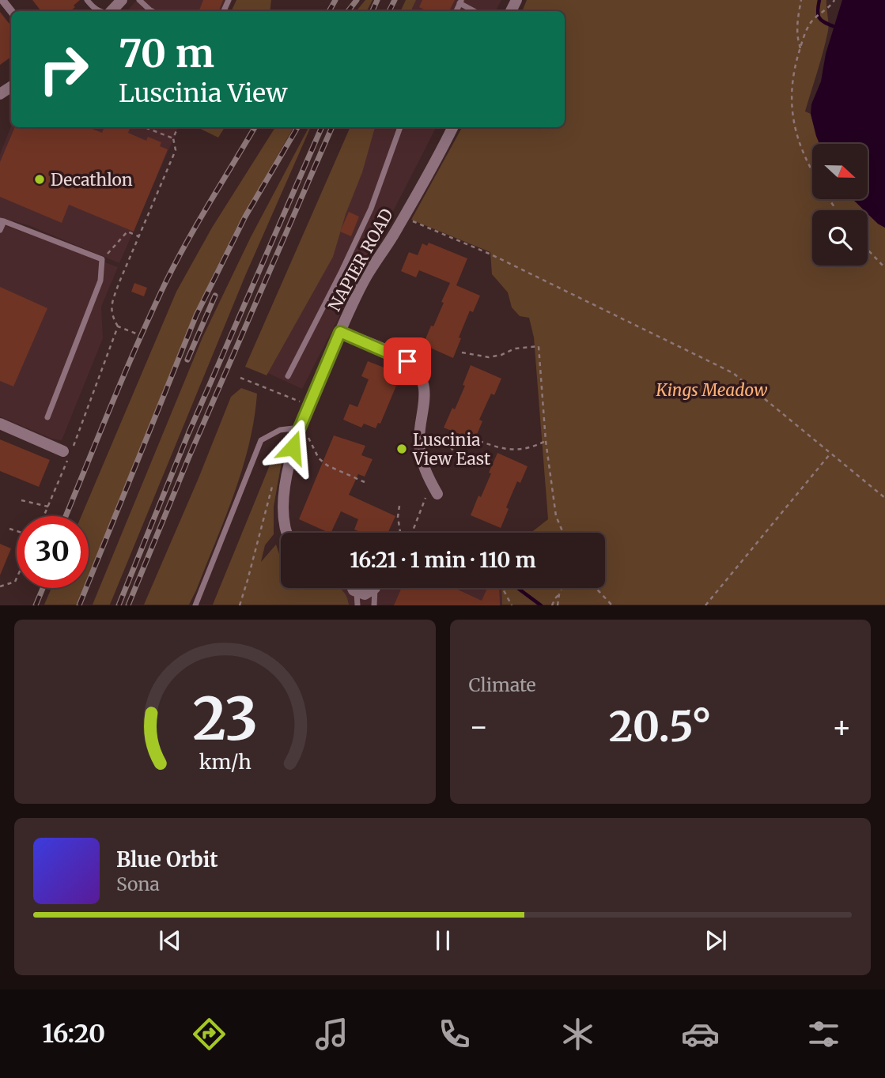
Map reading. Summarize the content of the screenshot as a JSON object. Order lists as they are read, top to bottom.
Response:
{
  "streets": {
    "street": ["NAPIER ROAD"]
  },
  "parks": ["Kings Meadow"],
  "places": ["Decathlon", "Luscinia View East"],
  "north": "right",
  "page": {
    "turn": ["70 m", "Luscinia View"],
    "limit": "30",
    "trip": "16:21 · 1 min · 110 m",
    "tile": "Climate",
    "heat": ["−", "20.5°", "+"],
    "song": ["Blue Orbit", "Sona"],
    "tabs": "16:20",
    "gauge": ["23", "km/h"]
  }
}
